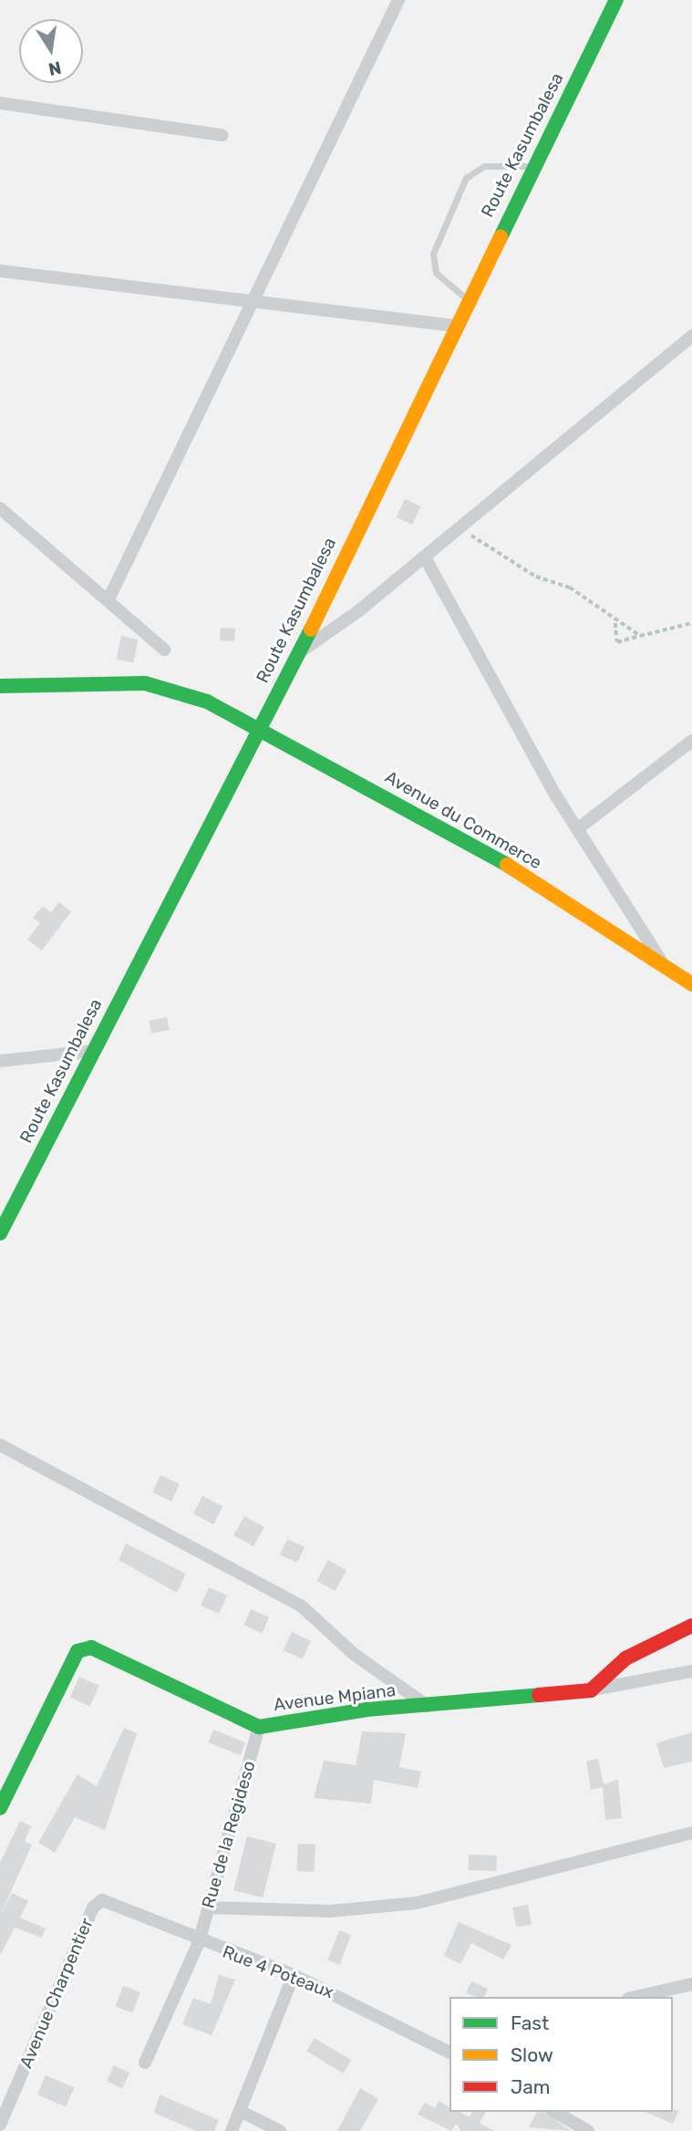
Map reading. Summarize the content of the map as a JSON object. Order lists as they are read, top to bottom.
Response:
{
  "streets": {
    "main road": ["Route Kasumbalesa", "Avenue du Commerce", "Avenue Mpiana"],
    "street": ["Rue de la Regideso", "Rue 4 Poteaux", "Avenue Charpentier"]
  },
  "crossings": [
    ["Route Kasumbalesa", "Avenue du Commerce"],
    ["Avenue Mpiana", "Rue de la Regideso"],
    ["Rue de la Regideso", "Rue 4 Poteaux"],
    ["Rue 4 Poteaux", "Avenue Charpentier"]
  ],
  "legend": ["Fast", "Slow", "Jam"],
  "north": "bottom"
}
